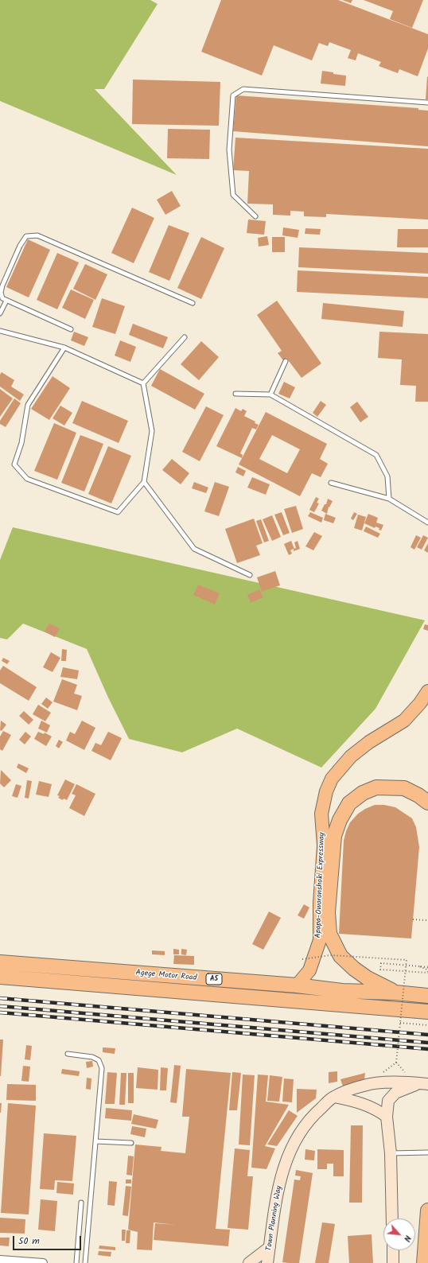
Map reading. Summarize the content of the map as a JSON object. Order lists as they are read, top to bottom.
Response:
{
  "streets": {
    "highway": ["Agege Motor Road", "A5"],
    "main road": ["Apapa-Oworonshoki Expressway", "Town Planning Way"]
  },
  "crossings": [
    ["Apapa-Oworonshoki Expressway", "Agege Motor Road"]
  ],
  "scale_bar": "50 m",
  "north": "bottom right"
}
